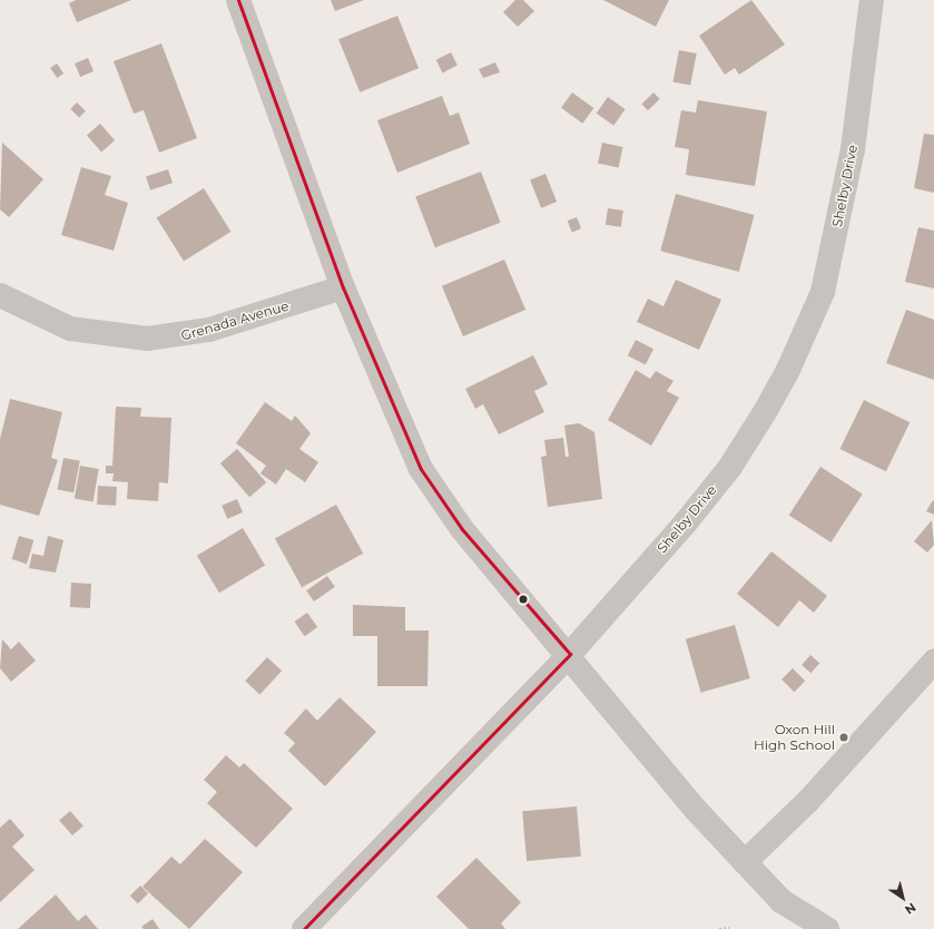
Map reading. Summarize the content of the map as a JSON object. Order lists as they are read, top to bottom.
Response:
{
  "streets": {
    "street": ["Shelby Drive", "Grenada Avenue"]
  },
  "places": ["Oxon Hill High School"],
  "north": "bottom right"
}
